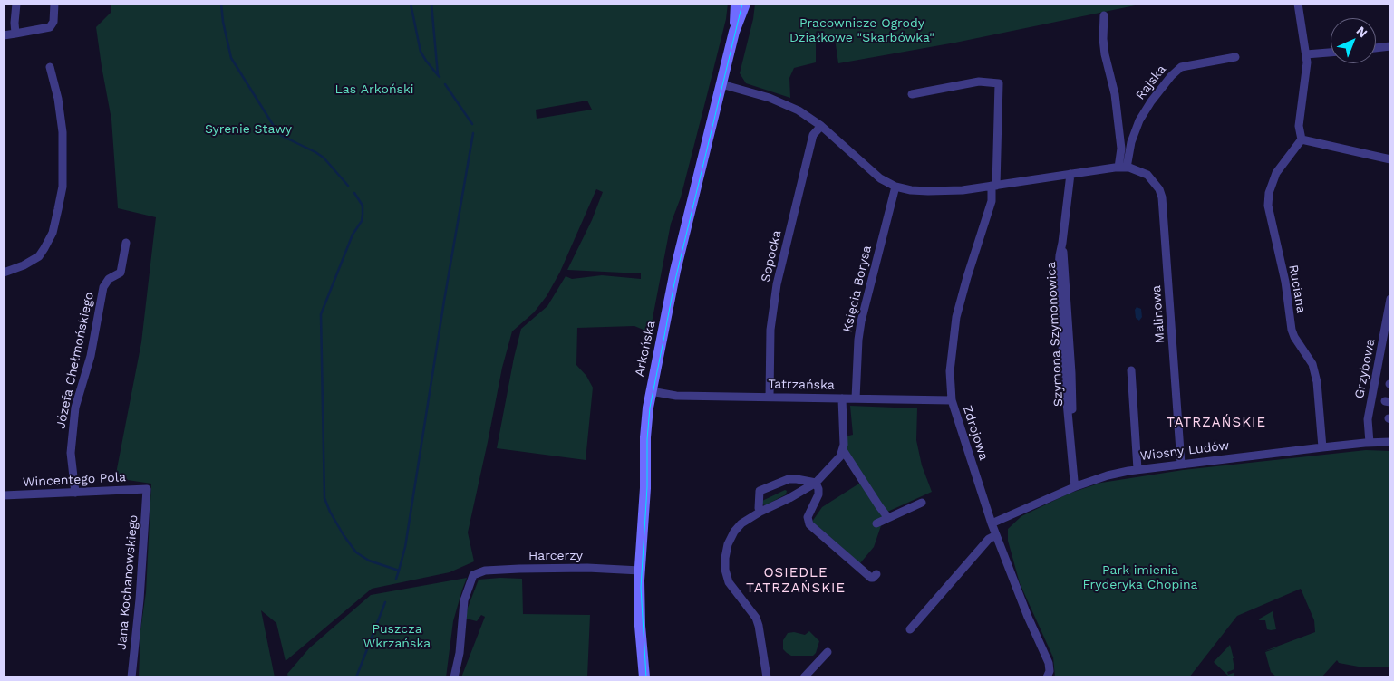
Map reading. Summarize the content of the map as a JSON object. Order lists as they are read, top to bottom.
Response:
{
  "streets": {
    "street": [
      "Rajska",
      "Sopocka",
      "Księcia Borysa",
      "Ruciana",
      "Malinowa",
      "Szymona Szymonowica",
      "Arkońska",
      "Józefa Chełmońskiego",
      "Grzybowa",
      "Tatrzańska",
      "Zdrojowa",
      "Wiosny Ludów",
      "Wincentego Pola",
      "Harcerzy",
      "Jana Kochanowskiego"
    ]
  },
  "crossings": [
    ["Rajska", "Malinowa"],
    ["Sopocka", "Tatrzańska"],
    ["Księcia Borysa", "Tatrzańska"],
    ["Ruciana", "Wiosny Ludów"],
    ["Malinowa", "Wiosny Ludów"],
    ["Szymona Szymonowica", "Wiosny Ludów"],
    ["Arkońska", "Tatrzańska"],
    ["Arkońska", "Harcerzy"],
    ["Józefa Chełmońskiego", "Wincentego Pola"],
    ["Grzybowa", "Wiosny Ludów"],
    ["Tatrzańska", "Zdrojowa"],
    ["Zdrojowa", "Wiosny Ludów"],
    ["Wincentego Pola", "Jana Kochanowskiego"]
  ],
  "districts": ["TATRZAŃSKIE", "OSIEDLE TATRZAŃSKIE"],
  "parks": [
    "Pracownicze Ogrody Działkowe \"Skarbówka\"",
    "Las Arkoński",
    "Syrenie Stawy",
    "Park imienia Fryderyka Chopina",
    "Puszcza Wkrzańska"
  ],
  "north": "top right"
}
